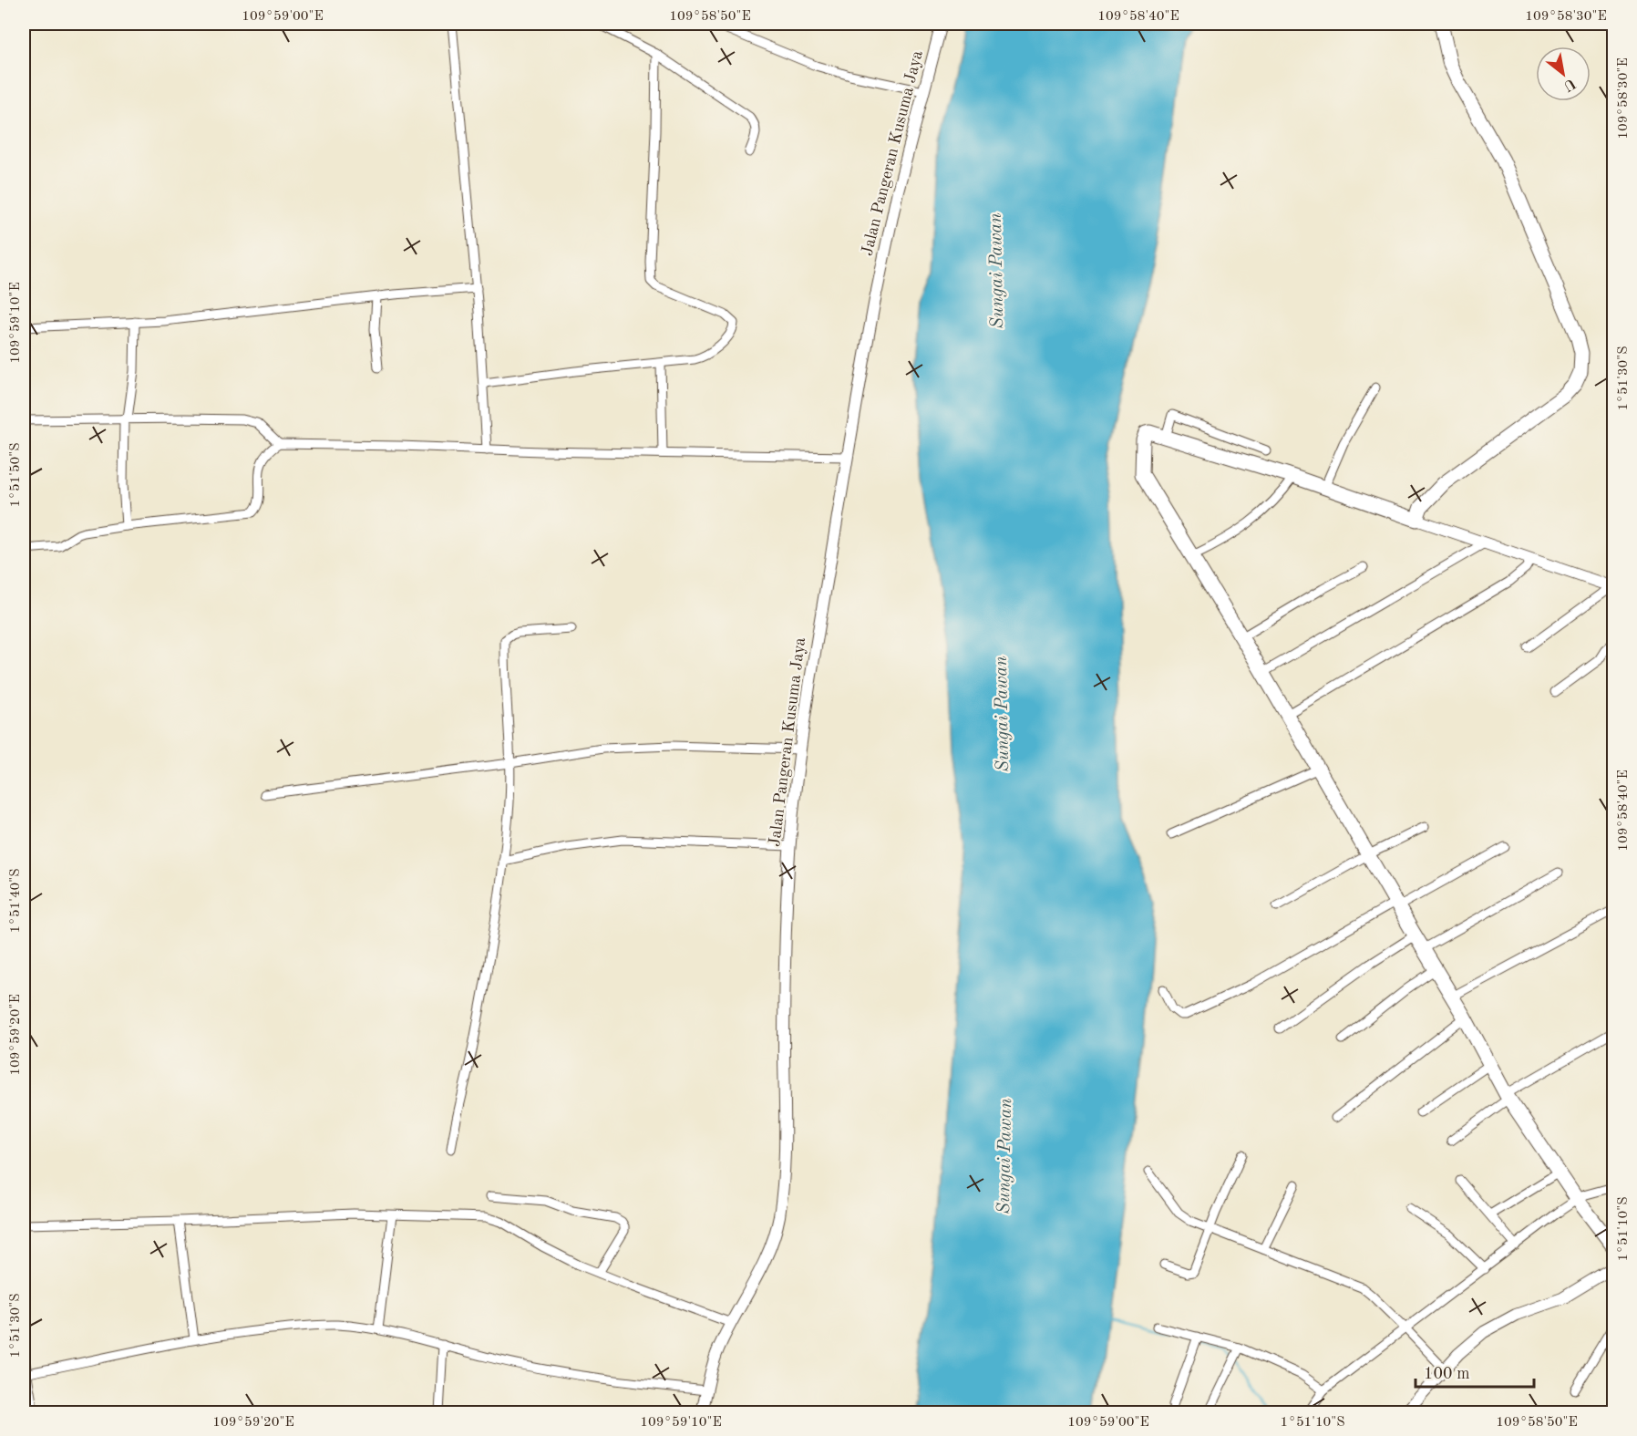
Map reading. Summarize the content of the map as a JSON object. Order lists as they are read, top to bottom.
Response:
{
  "streets": {
    "street": ["Jalan Pangeran Kusuma Jaya"]
  },
  "water": ["Sungai Pawan"],
  "scale_bar": "100 m",
  "north": "bottom right",
  "coordinates": [
    "109°59'00\"E",
    "109°58'50\"E",
    "109°58'40\"E",
    "109°58'30\"E",
    "109°59'10\"E",
    "1°51'30\"S",
    "1°51'50\"S",
    "1°51'40\"S",
    "109°59'20\"E",
    "1°51'10\"S"
  ]
}
